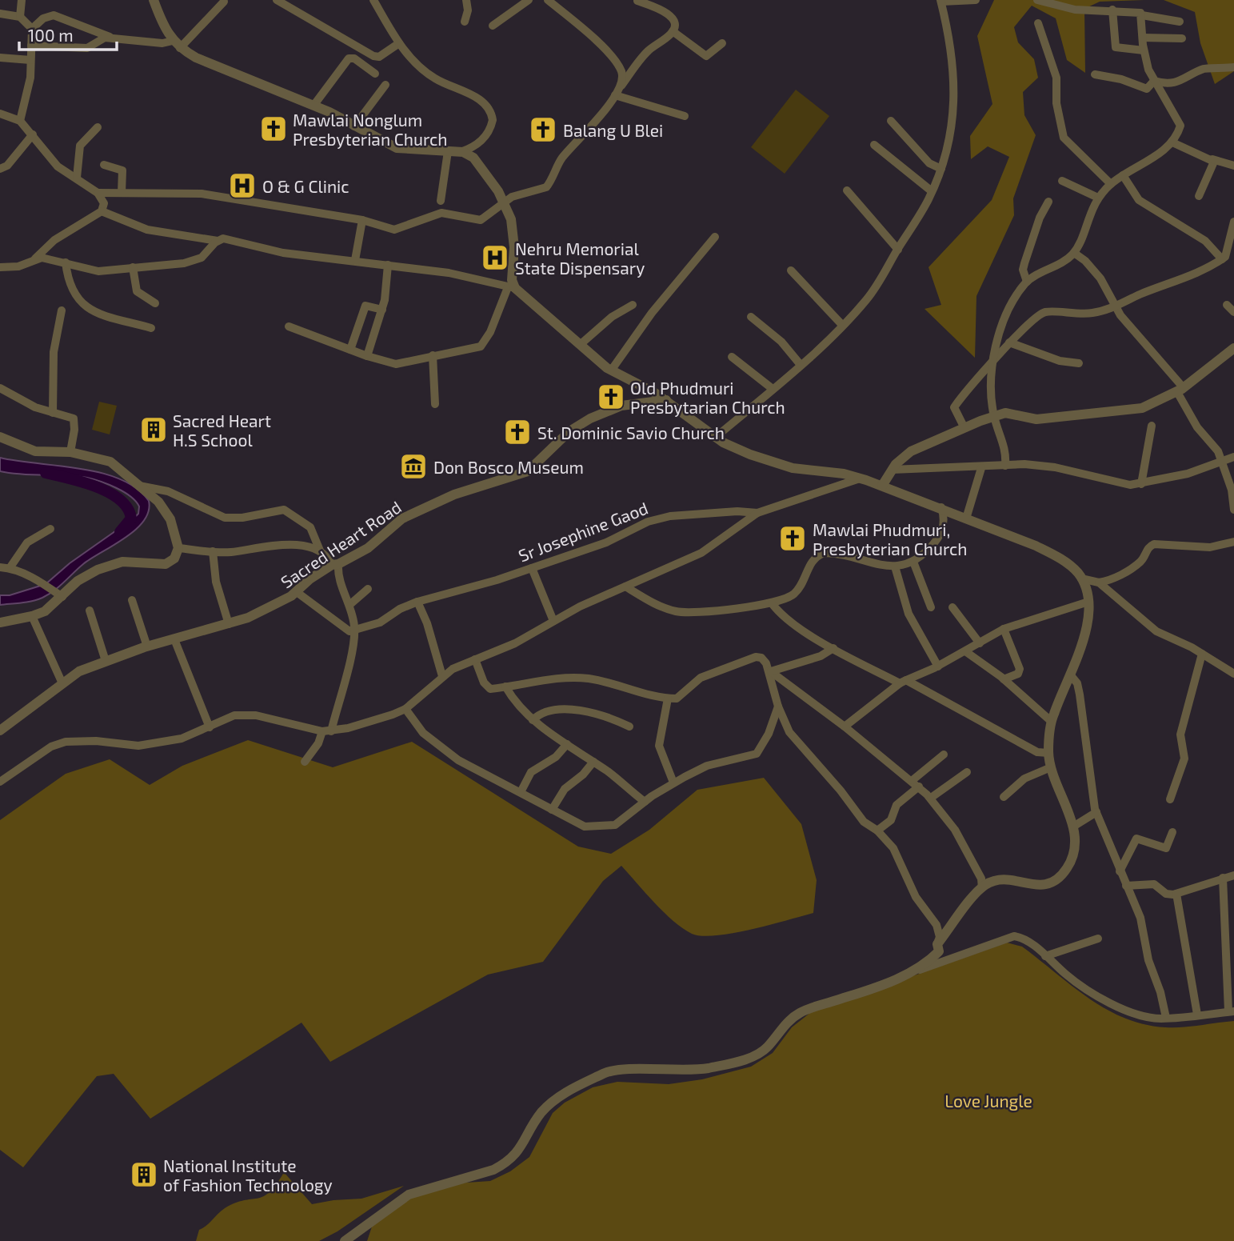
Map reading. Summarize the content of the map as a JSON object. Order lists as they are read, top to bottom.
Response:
{
  "streets": {
    "street": ["Sr Josephine Gaod", "Sacred Heart Road"]
  },
  "parks": ["Love Jungle"],
  "places": {
    "church": [
      "Mawlai Nonglum Presbyterian Church",
      "Balang U Blei",
      "Old Phudmuri Presbytarian Church",
      "St. Dominic Savio Church",
      "Mawlai Phudmuri, Presbyterian Church"
    ],
    "hospital": ["O & G Clinic", "Nehru Memorial State Dispensary"],
    "building": ["Sacred Heart H.S School", "National Institute of Fashion Technology"],
    "museum": ["Don Bosco Museum"]
  },
  "scale_bar": "100 m"
}
